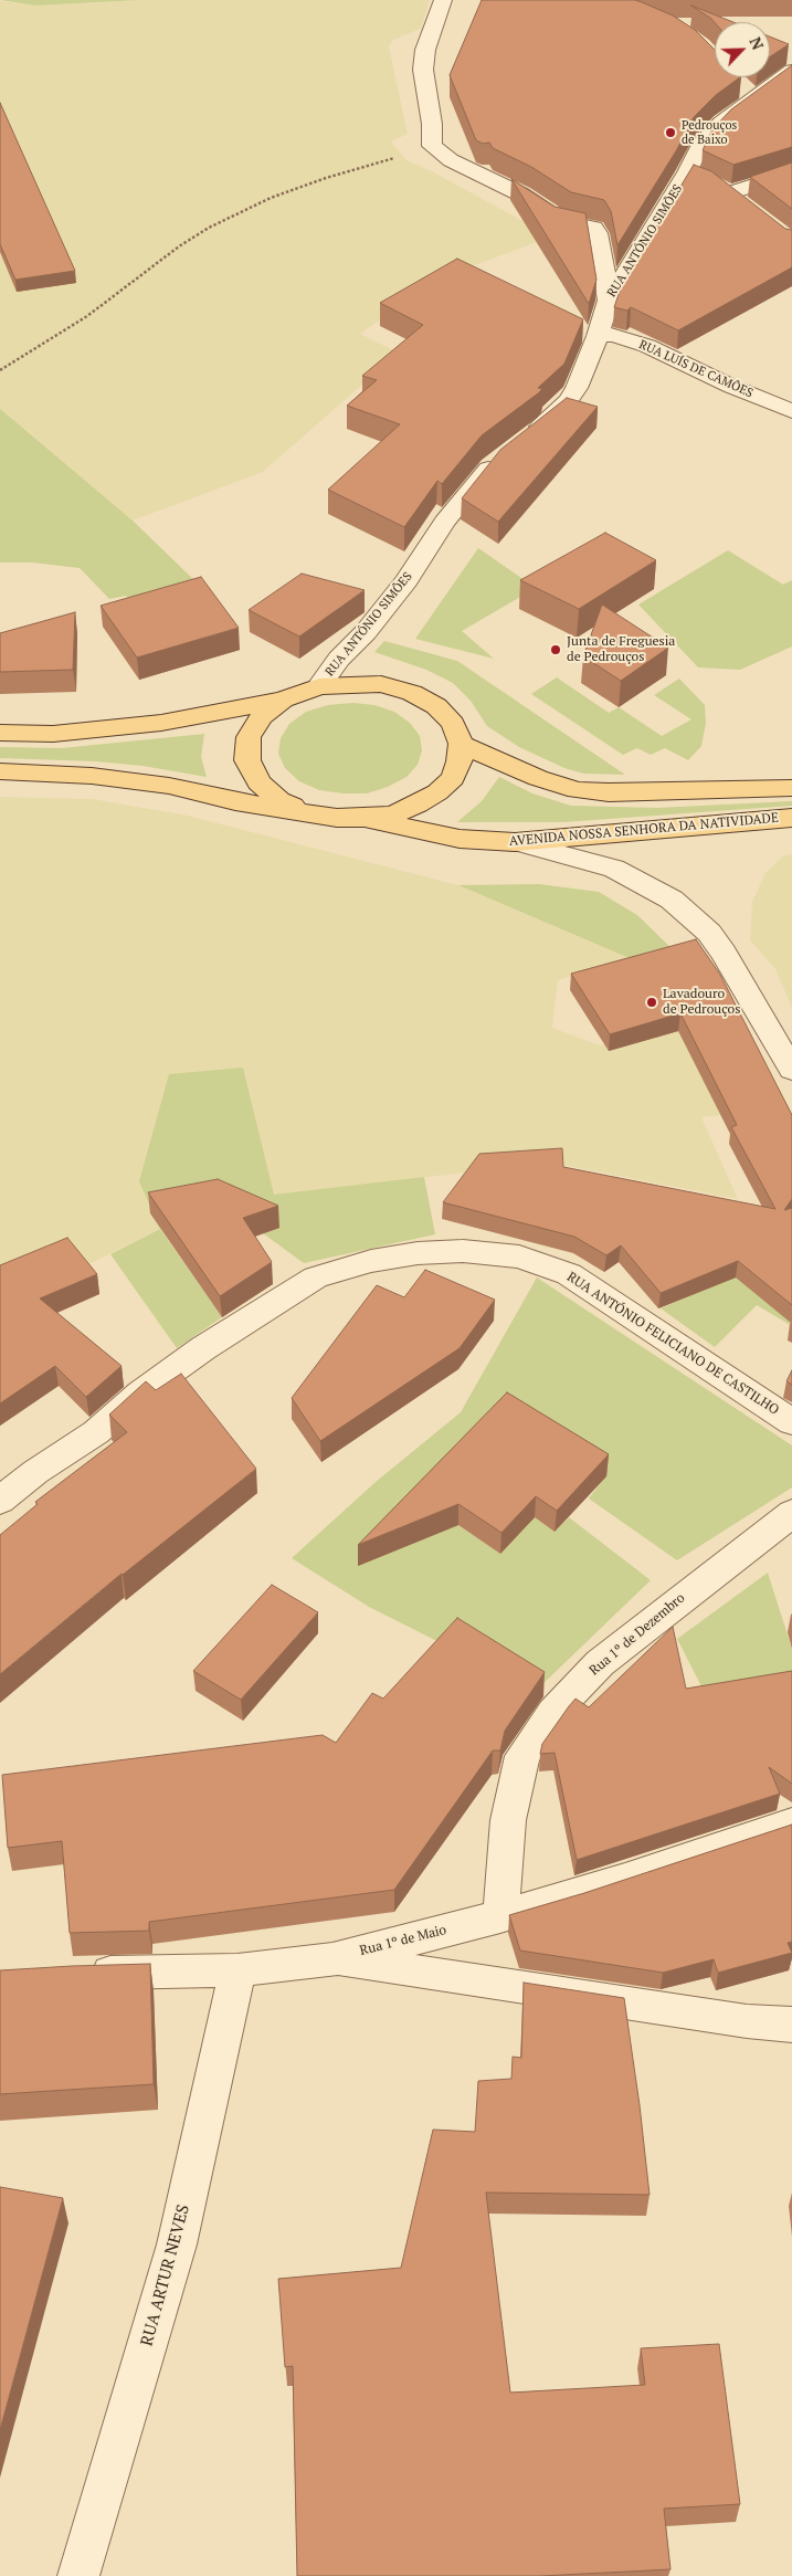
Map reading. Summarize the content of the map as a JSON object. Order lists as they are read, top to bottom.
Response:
{
  "streets": {
    "main road": ["AVENIDA NOSSA SENHORA DA NATIVIDADE"],
    "street": [
      "RUA ANTÓNIO SIMÕES",
      "RUA LUÍS DE CAMÕES",
      "RUA ANTÓNIO FELICIANO DE CASTILHO",
      "Rua 1º de Dezembro",
      "Rua 1º de Maio",
      "RUA ARTUR NEVES"
    ]
  },
  "crossings": [
    ["RUA ANTÓNIO SIMÕES", "RUA LUÍS DE CAMÕES"],
    ["RUA ANTÓNIO SIMÕES", "AVENIDA NOSSA SENHORA DA NATIVIDADE"],
    ["Rua 1º de Dezembro", "Rua 1º de Maio"],
    ["Rua 1º de Maio", "RUA ARTUR NEVES"]
  ],
  "places": ["Pedrouços de Baixo", "Junta de Freguesia de Pedrouços", "Lavadouro de Pedrouços"],
  "north": "top right"
}
